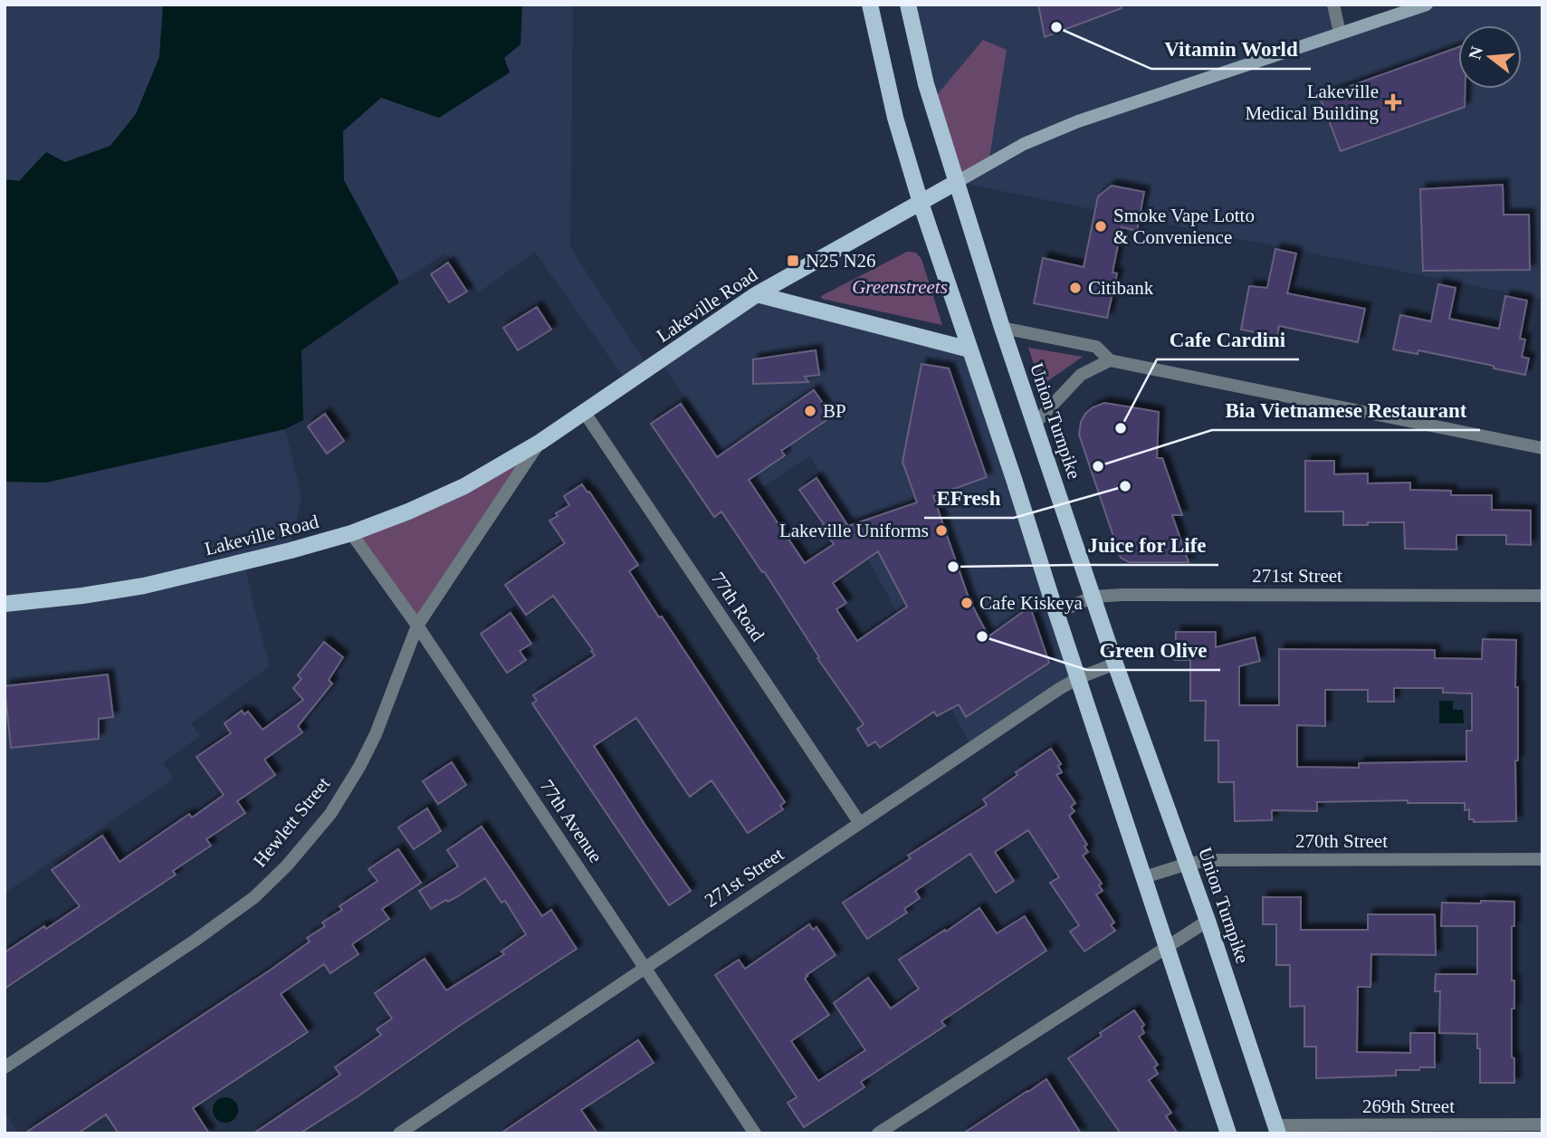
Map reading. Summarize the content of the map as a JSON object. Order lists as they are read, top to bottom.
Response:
{
  "streets": {
    "main road": ["Lakeville Road", "Union Turnpike"],
    "street": [
      "271st Street",
      "77th Road",
      "77th Avenue",
      "Hewlett Street",
      "270th Street",
      "269th Street"
    ]
  },
  "crossings": [
    ["Lakeville Road", "Union Turnpike"],
    ["Lakeville Road", "77th Road"],
    ["Lakeville Road", "77th Avenue"],
    ["Lakeville Road", "Hewlett Street"],
    ["Union Turnpike", "271st Street"],
    ["Union Turnpike", "270th Street"],
    ["Union Turnpike", "269th Street"],
    ["271st Street", "77th Road"],
    ["271st Street", "77th Avenue"],
    ["77th Avenue", "Hewlett Street"]
  ],
  "parks": ["Greenstreets"],
  "places": {
    "other": [
      "Vitamin World",
      "Smoke Vape Lotto & Convenience",
      "Citibank",
      "BP",
      "Cafe Cardini",
      "Bia Vietnamese Restaurant",
      "EFresh",
      "Lakeville Uniforms",
      "Juice for Life",
      "Cafe Kiskeya",
      "Green Olive"
    ],
    "health": ["Lakeville Medical Building"],
    "transit": ["N25 N26"]
  },
  "north": "left"
}
